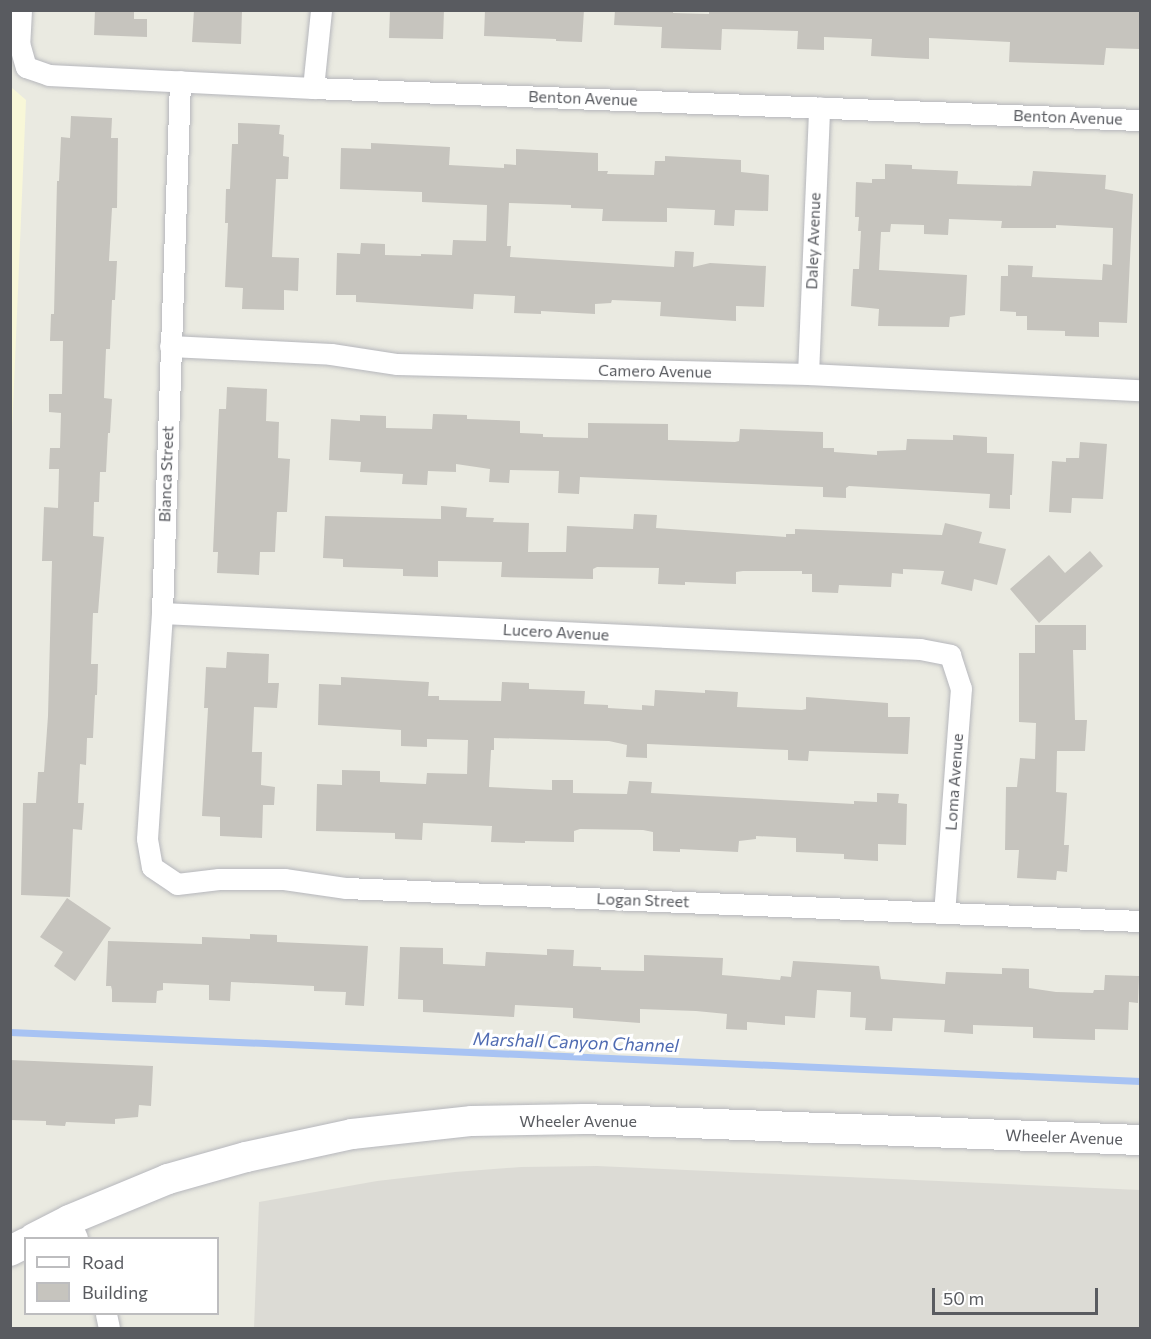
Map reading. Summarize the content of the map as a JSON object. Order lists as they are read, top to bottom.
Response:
{
  "streets": {
    "main road": ["Wheeler Avenue"],
    "street": [
      "Benton Avenue",
      "Daley Avenue",
      "Camero Avenue",
      "Bianca Street",
      "Lucero Avenue",
      "Loma Avenue",
      "Logan Street"
    ]
  },
  "crossings": [
    ["Benton Avenue", "Daley Avenue"],
    ["Benton Avenue", "Bianca Street"],
    ["Daley Avenue", "Camero Avenue"],
    ["Camero Avenue", "Bianca Street"],
    ["Bianca Street", "Lucero Avenue"],
    ["Bianca Street", "Logan Street"],
    ["Lucero Avenue", "Loma Avenue"],
    ["Loma Avenue", "Logan Street"]
  ],
  "water": ["Marshall Canyon Channel"],
  "legend": ["Road", "Building"],
  "scale_bar": "50 m"
}
